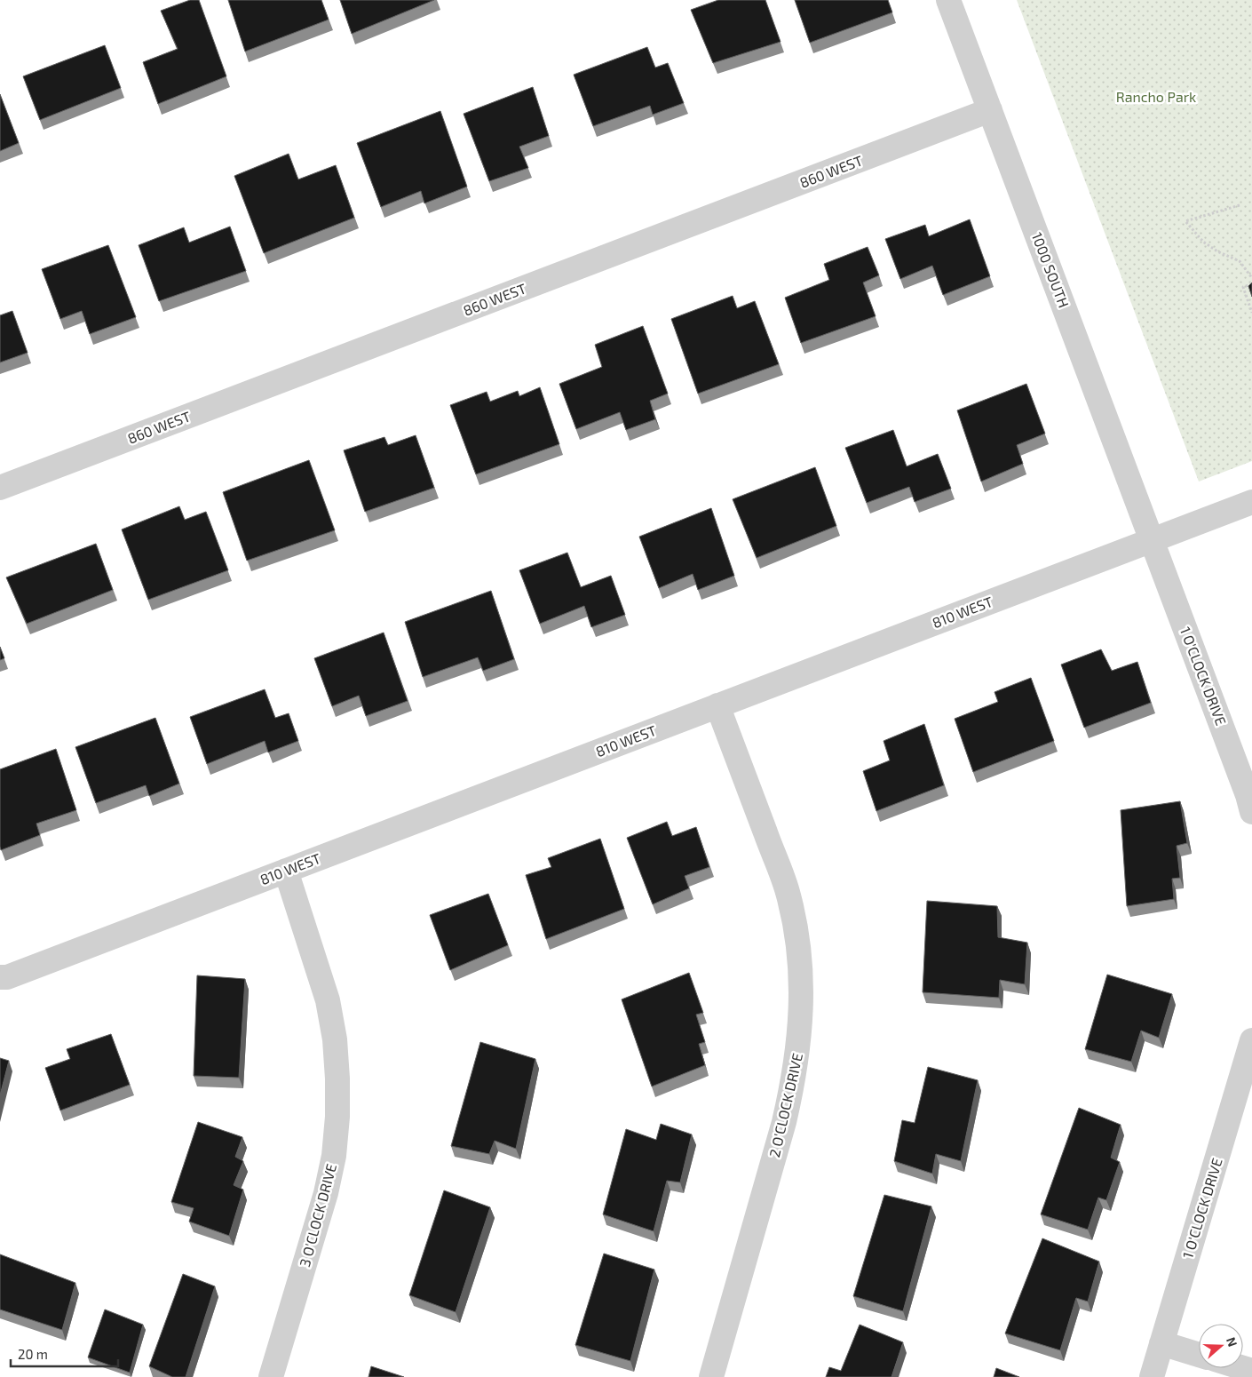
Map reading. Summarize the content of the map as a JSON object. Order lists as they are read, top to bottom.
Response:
{
  "streets": {
    "street": [
      "860 WEST",
      "1000 SOUTH",
      "810 WEST",
      "1 O'CLOCK DRIVE",
      "2 O'CLOCK DRIVE",
      "3 O'CLOCK DRIVE"
    ]
  },
  "crossings": [
    ["860 WEST", "1000 SOUTH"],
    ["1000 SOUTH", "810 WEST"],
    ["1000 SOUTH", "1 O'CLOCK DRIVE"],
    ["810 WEST", "1 O'CLOCK DRIVE"],
    ["810 WEST", "2 O'CLOCK DRIVE"],
    ["810 WEST", "3 O'CLOCK DRIVE"]
  ],
  "parks": ["Rancho Park"],
  "scale_bar": "20 m",
  "north": "right"
}
